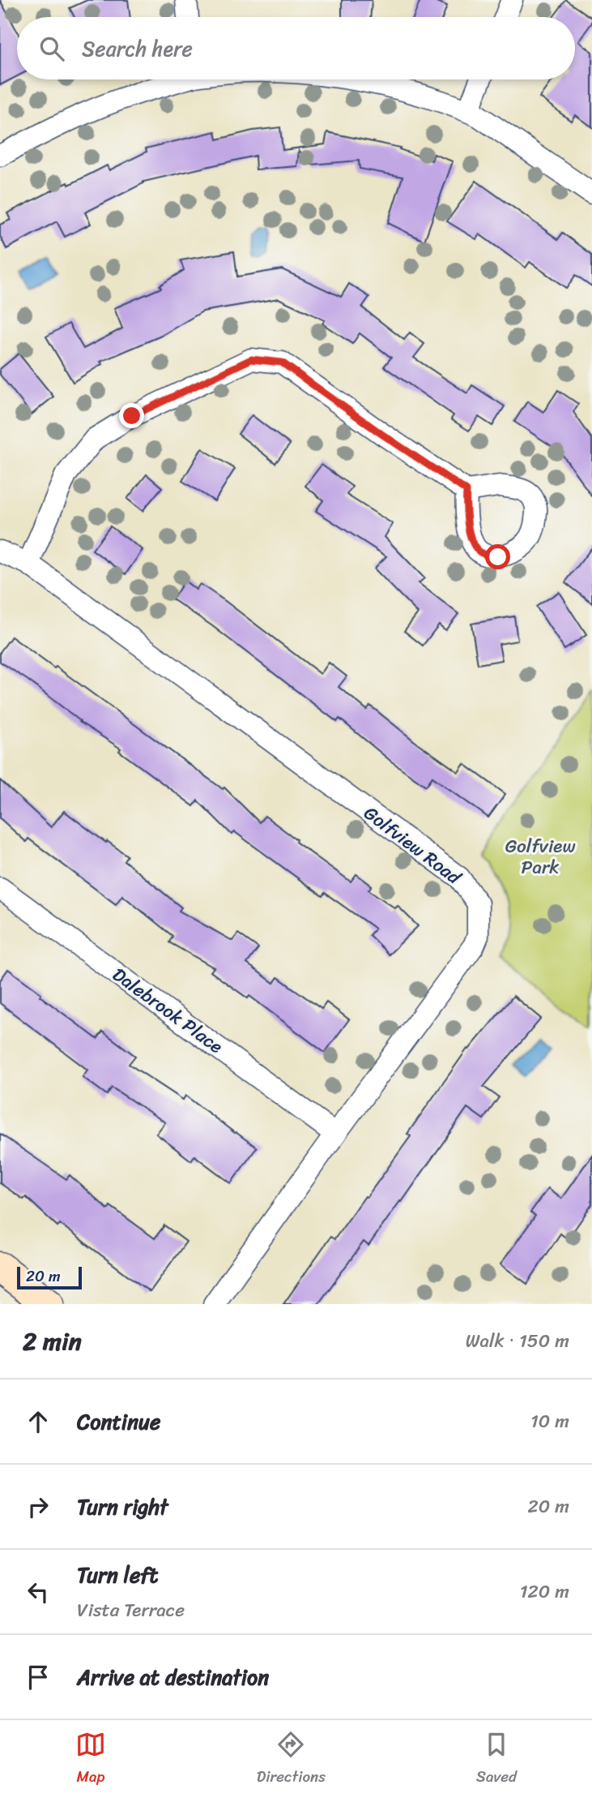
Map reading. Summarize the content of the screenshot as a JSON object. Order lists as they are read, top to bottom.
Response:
{
  "streets": {
    "street": ["Golfview Road", "Dalebrook Place"]
  },
  "crossings": [
    ["Golfview Road", "Dalebrook Place"]
  ],
  "parks": ["Golfview Park"],
  "scale_bar": "20 m",
  "page": {
    "search": "Search here",
    "scale": "20 m",
    "heading": ["2 min", "Walk · 150 m"],
    "list": [
      ["Continue", "10 m"],
      ["Turn right", "20 m"],
      ["Turn left", "Vista Terrace", "120 m"],
      "Arrive at destination"
    ],
    "nav": ["Map", "Directions", "Saved"]
  }
}
